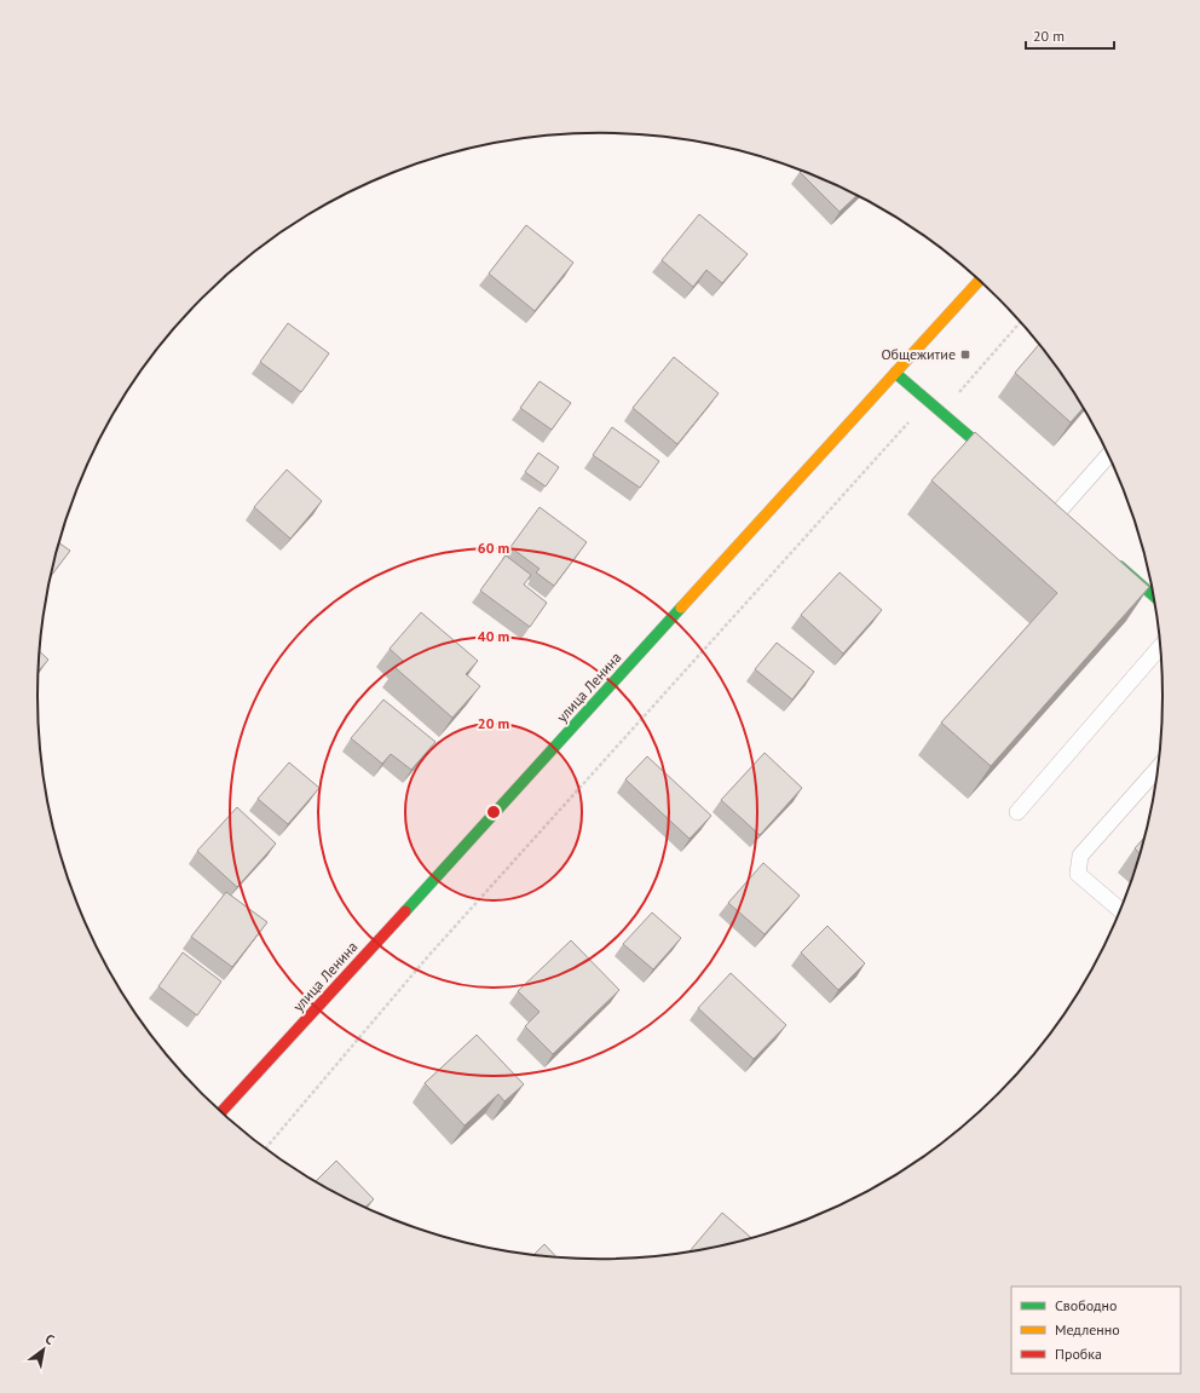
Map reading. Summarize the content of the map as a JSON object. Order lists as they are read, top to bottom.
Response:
{
  "streets": {
    "main road": ["улица Ленина"]
  },
  "places": {
    "transit": ["Общежитие"]
  },
  "legend": ["Свободно", "Медленно", "Пробка"],
  "scale_bar": "20 m",
  "north": "top right",
  "rings": ["60 m", "40 m", "20 m"]
}
